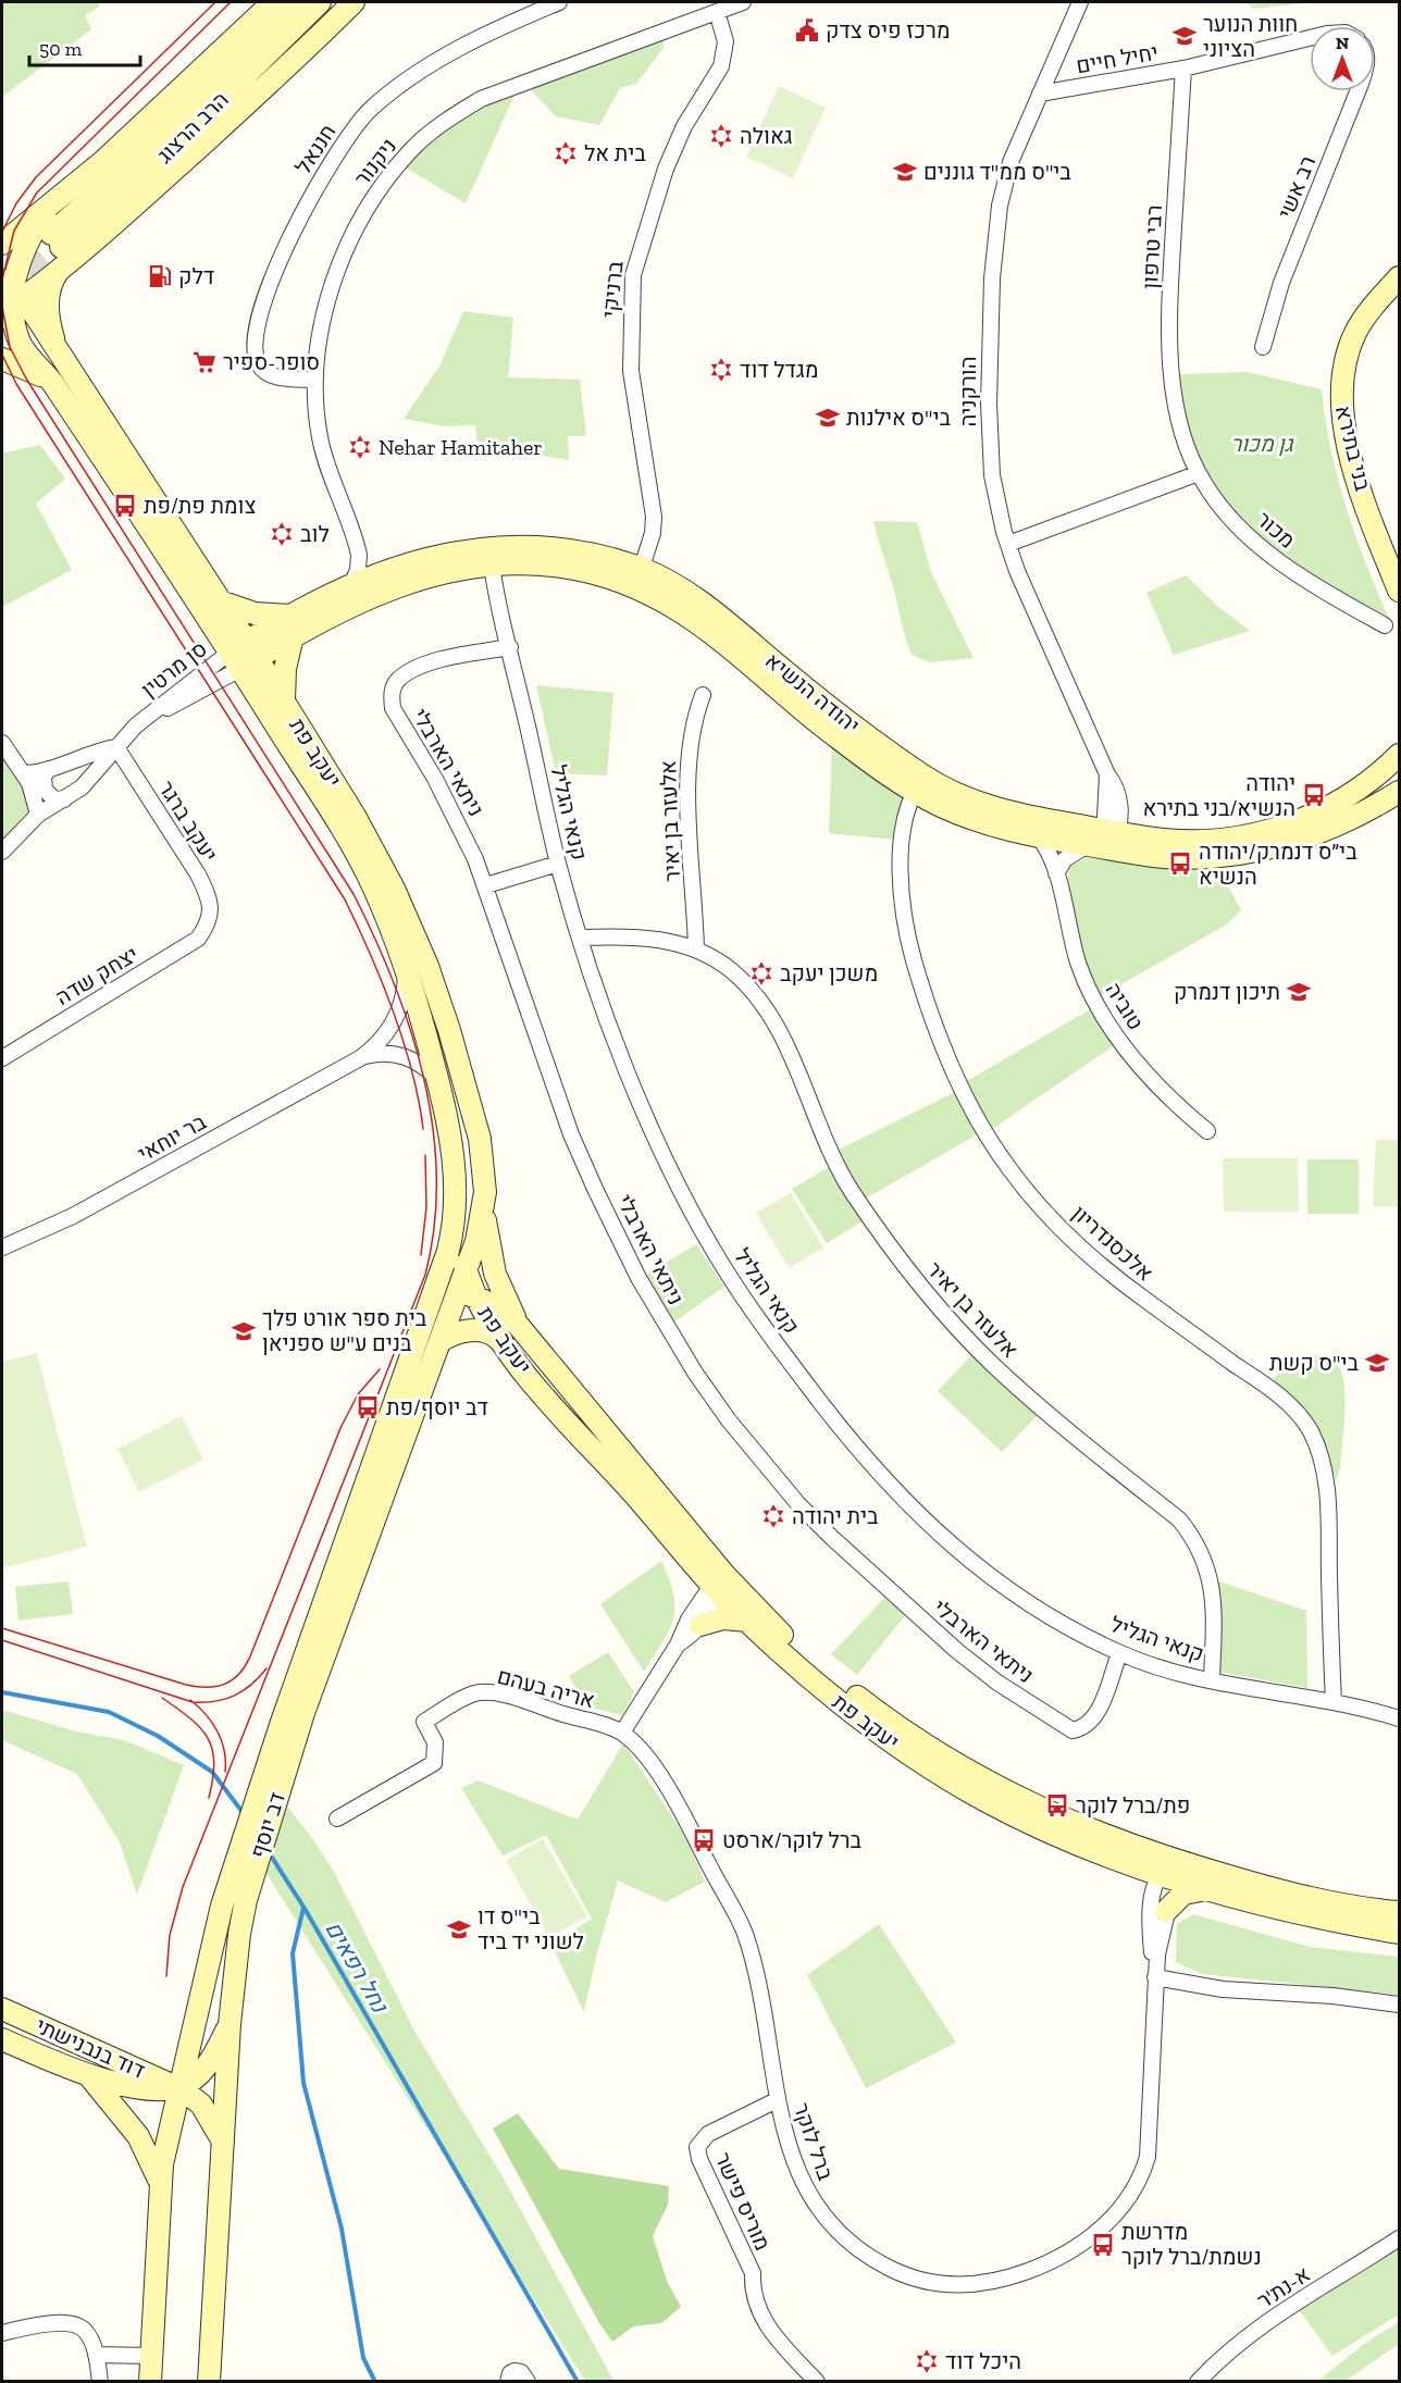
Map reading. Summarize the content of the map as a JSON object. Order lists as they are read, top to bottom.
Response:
{
  "streets": {
    "main road": [
      "הרב הרצוג",
      "בני בתירא",
      "יהודה הנשיא",
      "יעקב פת",
      "דב יוסף",
      "דוד בנבנישתי"
    ],
    "street": [
      "יחיל חיים",
      "חננאל",
      "ניקנור",
      "רב אשי",
      "רבי טרפון",
      "ברניקי",
      "הורקניה",
      "מכור",
      "סן מרטין",
      "ניתאי הארבלי",
      "קנאי הגליל",
      "יעקב ברגר",
      "אלעזר בן יאיר",
      "יצחק שדה",
      "טוביה",
      "בר יוחאי",
      "אלכסנדריון",
      "אריה בעהם",
      "ברל לוקר",
      "מוריס פישר",
      "א-נת'ר"
    ]
  },
  "crossings": [
    ["יחיל חיים", "רבי טרפון"],
    ["יחיל חיים", "הורקניה"],
    ["חננאל", "ניקנור"],
    ["ניקנור", "ברניקי"],
    ["ניקנור", "יהודה הנשיא"],
    ["רבי טרפון", "מכור"],
    ["ברניקי", "יהודה הנשיא"],
    ["הורקניה", "יהודה הנשיא"],
    ["סן מרטין", "יהודה הנשיא"],
    ["סן מרטין", "יעקב פת"],
    ["סן מרטין", "יעקב ברגר"],
    ["יהודה הנשיא", "יעקב פת"],
    ["יהודה הנשיא", "קנאי הגליל"],
    ["יהודה הנשיא", "טוביה"],
    ["יהודה הנשיא", "אלכסנדריון"],
    ["יעקב פת", "בר יוחאי"],
    ["יעקב פת", "דב יוסף"],
    ["יעקב פת", "ברל לוקר"],
    ["ניתאי הארבלי", "קנאי הגליל"],
    ["קנאי הגליל", "אלעזר בן יאיר"],
    ["קנאי הגליל", "אלכסנדריון"],
    ["יעקב ברגר", "יצחק שדה"],
    ["אריה בעהם", "ברל לוקר"],
    ["דב יוסף", "דוד בנבנישתי"],
    ["ברל לוקר", "מוריס פישר"]
  ],
  "water": ["נחל רפאים"],
  "parks": ["גן מכור"],
  "places": {
    "public building": ["מרכז פיס צדק"],
    "school or university": [
      "חוות הנוער הציוני",
      "בי\"ס ממ\"ד גוננים",
      "בי\"ס אילנות",
      "תיכון דנמרק",
      "בית ספר אורט פלך בנים ע\"ש ספניאן",
      "בי\"ס קשת",
      "בי\"ס דו לשוני יד ביד"
    ],
    "synagogue": [
      "גאולה",
      "בית אל",
      "מגדל דוד",
      "Nehar Hamitaher",
      "לוב",
      "משכן יעקב",
      "בית יהודה",
      "היכל דוד"
    ],
    "fuel station": ["דלק"],
    "supermarket": ["סופר-ספיר"],
    "bus stop": [
      "צומת פת/פת",
      "יהודה הנשיא/בני בתירא",
      "בי״ס דנמרק/יהודה הנשיא",
      "דב יוסף/פת",
      "פת/ברל לוקר",
      "ברל לוקר/ארסט",
      "מדרשת נשמת/ברל לוקר"
    ]
  },
  "scale_bar": "50 m",
  "north": "top"
}
